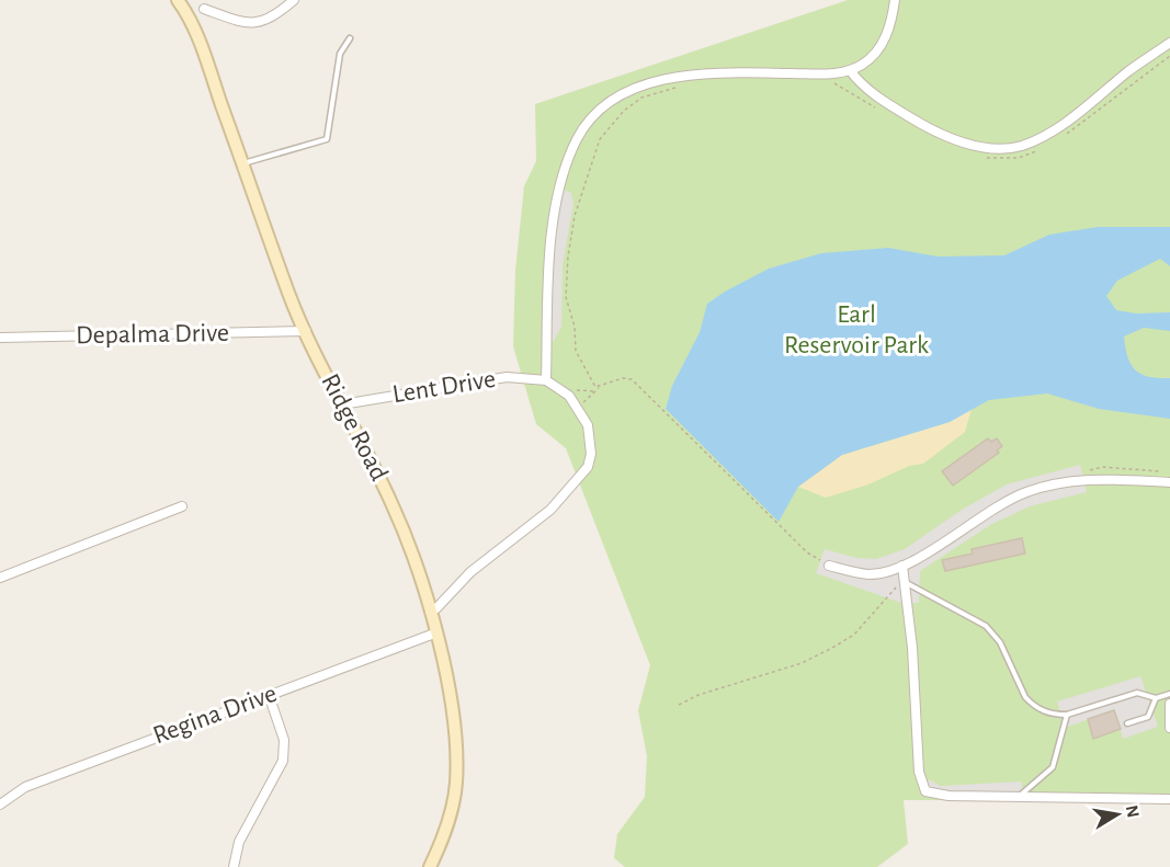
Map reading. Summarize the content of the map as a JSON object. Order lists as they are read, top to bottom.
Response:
{
  "streets": {
    "street": [
      "Depalma Drive",
      "Lent Drive",
      "Ridge Road",
      "Regina Drive"
    ]
  },
  "crossings": [
    ["Depalma Drive", "Ridge Road"],
    ["Lent Drive", "Ridge Road"],
    ["Ridge Road", "Regina Drive"]
  ],
  "parks": ["Earl Reservoir Park"],
  "north": "right"
}
